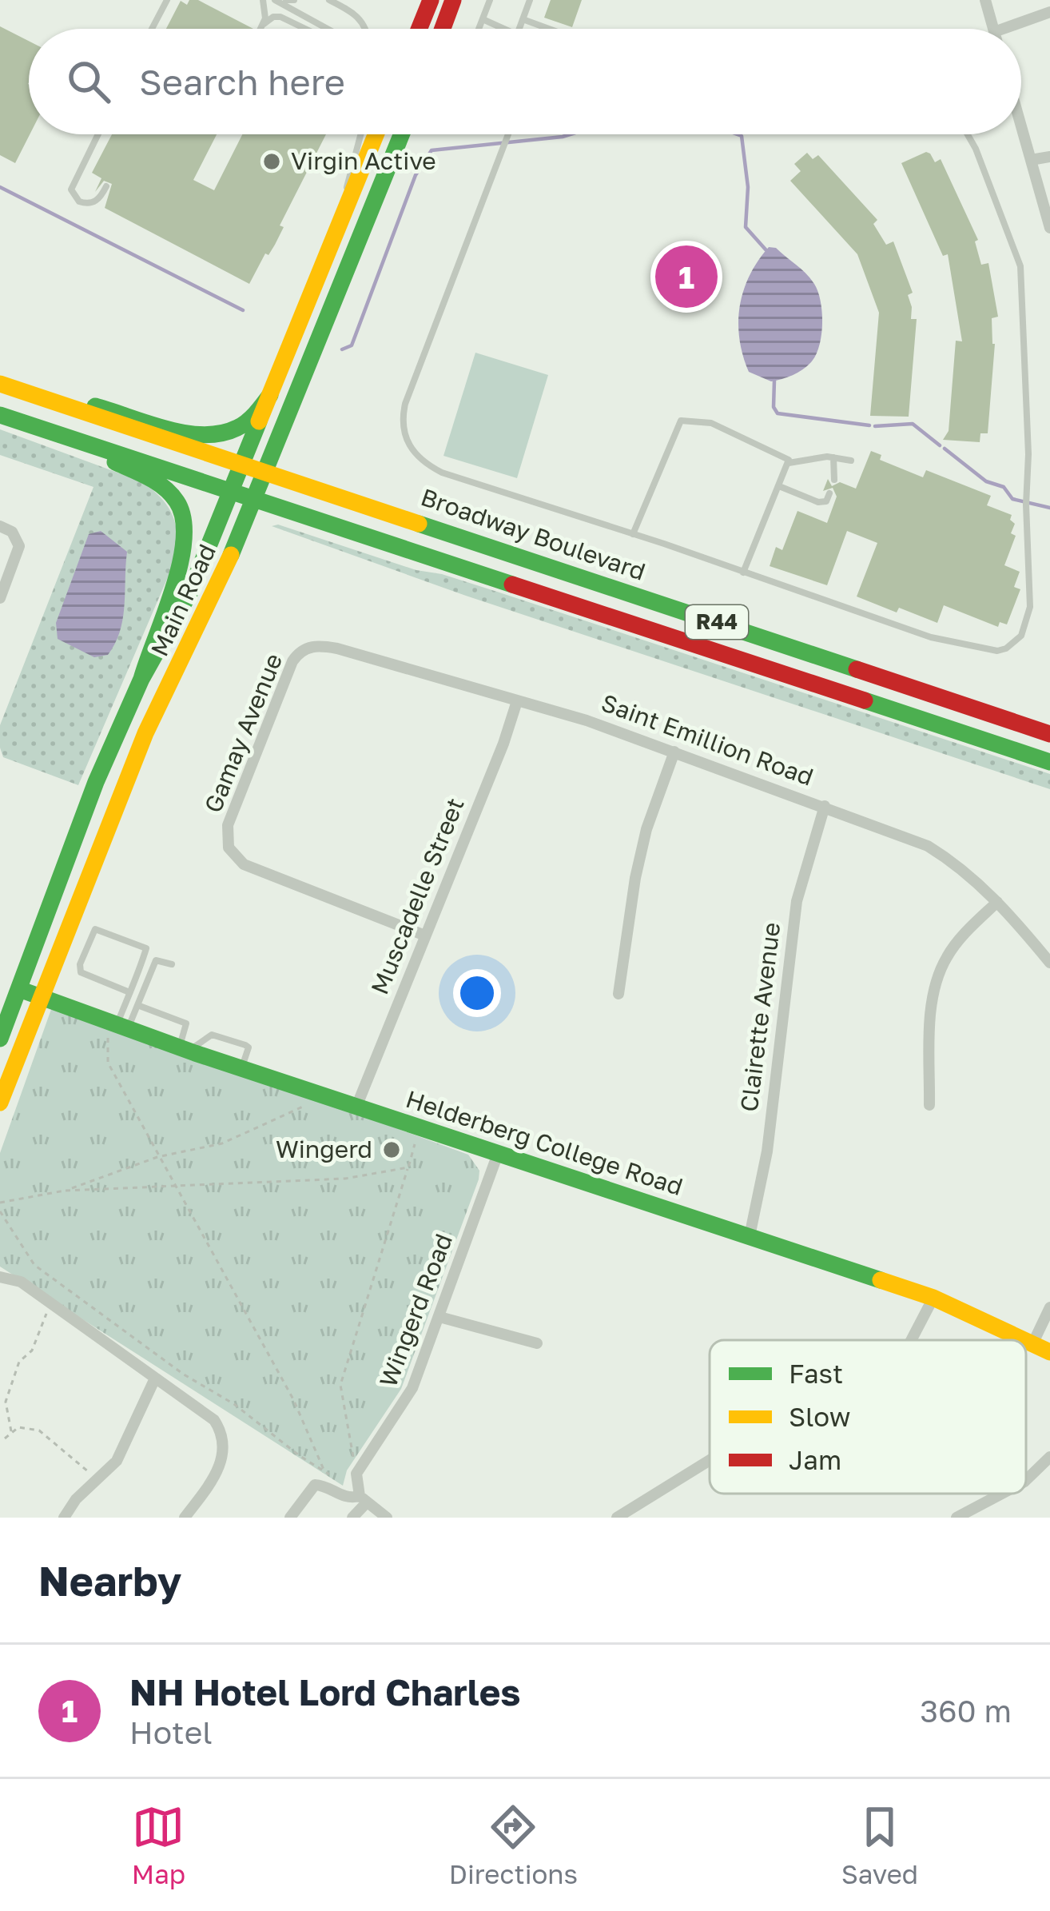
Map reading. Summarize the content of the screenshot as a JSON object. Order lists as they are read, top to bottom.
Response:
{
  "streets": {
    "main road": [
      "Broadway Boulevard",
      "Main Road",
      "R44",
      "Helderberg College Road"
    ],
    "street": [
      "Gamay Avenue",
      "Saint Emillion Road",
      "Muscadelle Street",
      "Clairette Avenue",
      "Wingerd Road"
    ]
  },
  "crossings": [
    ["Broadway Boulevard", "Main Road"],
    ["Main Road", "R44"],
    ["Main Road", "Helderberg College Road"],
    ["Gamay Avenue", "Saint Emillion Road"],
    ["Gamay Avenue", "Muscadelle Street"],
    ["Saint Emillion Road", "Muscadelle Street"],
    ["Saint Emillion Road", "Clairette Avenue"],
    ["Muscadelle Street", "Helderberg College Road"],
    ["Clairette Avenue", "Helderberg College Road"],
    ["Helderberg College Road", "Wingerd Road"]
  ],
  "places": ["Virgin Active", "Wingerd"],
  "legend": ["Fast", "Slow", "Jam"],
  "page": {
    "search": "Search here",
    "pins": "1",
    "heading": "Nearby",
    "list": [
      {
        "mark": "1",
        "name": "NH Hotel Lord Charles",
        "note": "Hotel",
        "value": "360 m"
      }
    ],
    "nav": ["Map", "Directions", "Saved"]
  }
}
